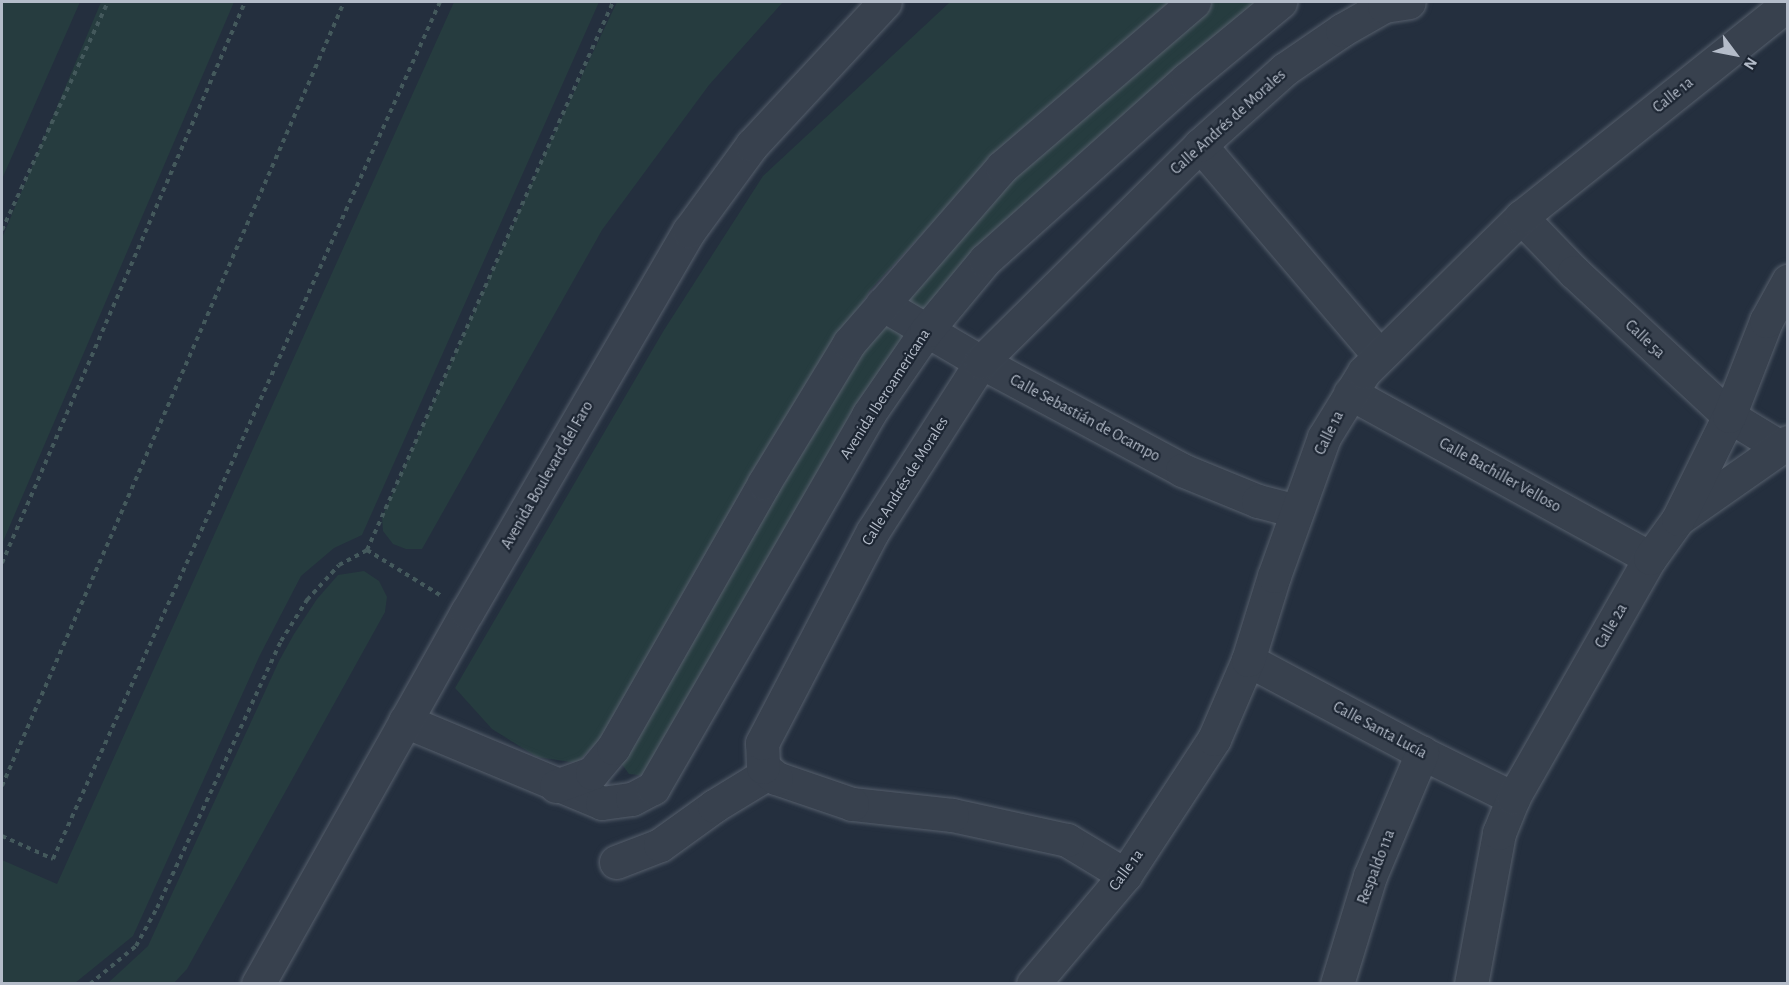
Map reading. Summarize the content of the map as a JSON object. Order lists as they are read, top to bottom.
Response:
{
  "streets": {
    "street": [
      "Calle 1a",
      "Calle Andrés de Morales",
      "Calle 5a",
      "Avenida Iberoamericana",
      "Calle Sebastián de Ocampo",
      "Avenida Boulevard del Faro",
      "Calle Bachiller Velloso",
      "Calle 2a",
      "Calle Santa Lucía",
      "Respaldo 11a"
    ]
  },
  "crossings": [
    ["Calle 1a", "Calle 5a"],
    ["Calle 1a", "Calle Sebastián de Ocampo"],
    ["Calle 1a", "Calle Bachiller Velloso"],
    ["Calle 1a", "Calle Santa Lucía"],
    ["Calle Andrés de Morales", "Calle Sebastián de Ocampo"],
    ["Calle 5a", "Calle 2a"],
    ["Avenida Iberoamericana", "Calle Sebastián de Ocampo"],
    ["Avenida Iberoamericana", "Avenida Boulevard del Faro"],
    ["Calle Bachiller Velloso", "Calle 2a"],
    ["Calle 2a", "Calle Santa Lucía"],
    ["Calle Santa Lucía", "Respaldo 11a"]
  ],
  "north": "bottom right"
}
